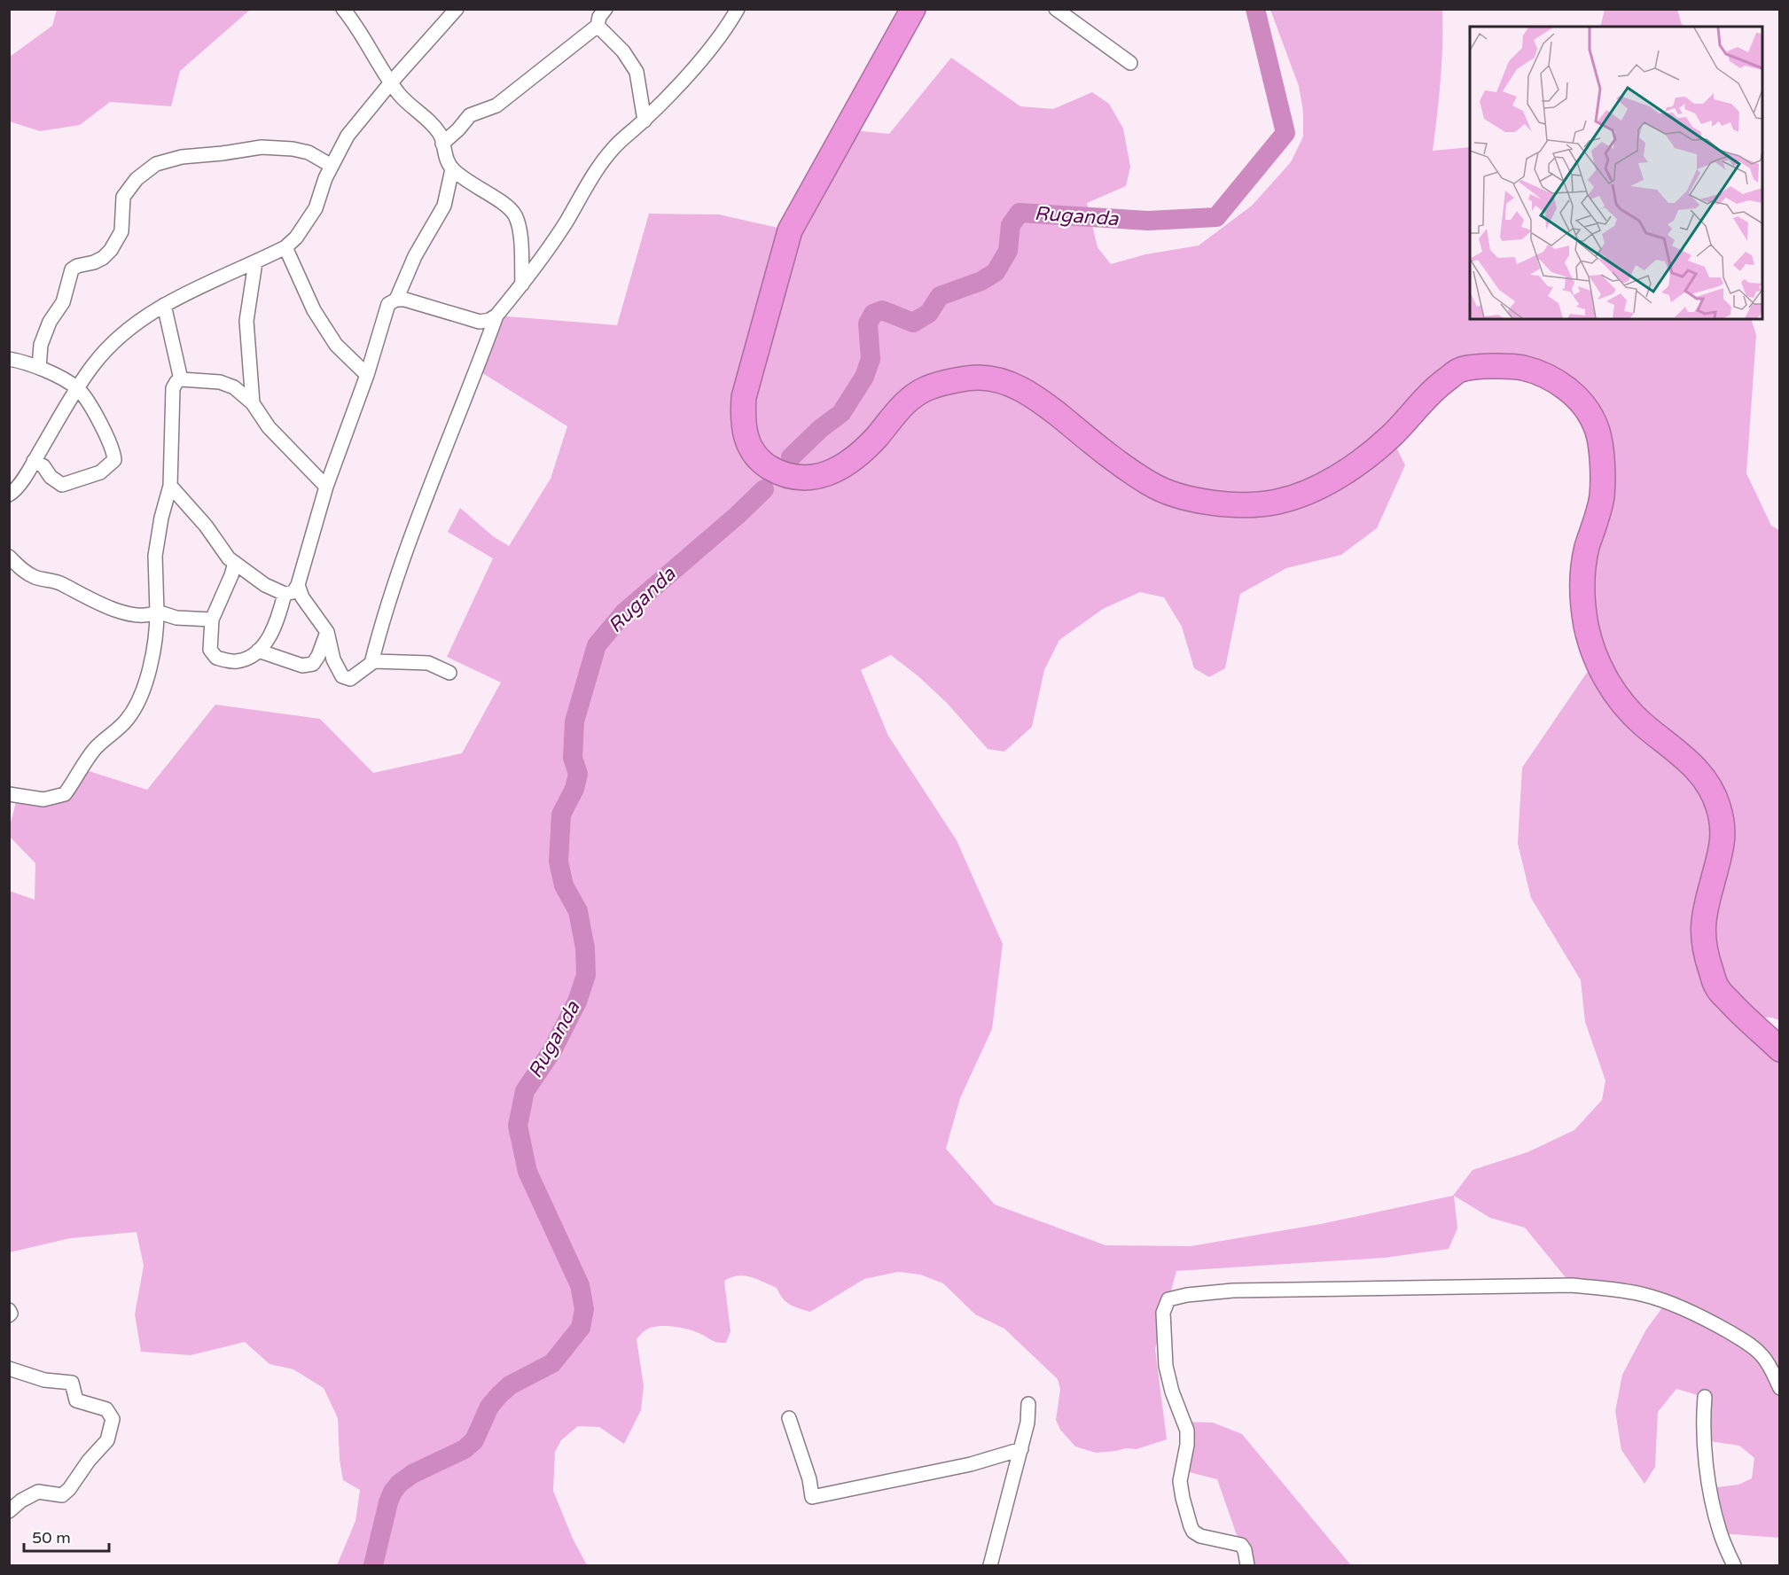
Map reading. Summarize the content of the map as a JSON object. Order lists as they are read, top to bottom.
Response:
{
  "water": ["Ruganda"],
  "scale_bar": "50 m"
}
